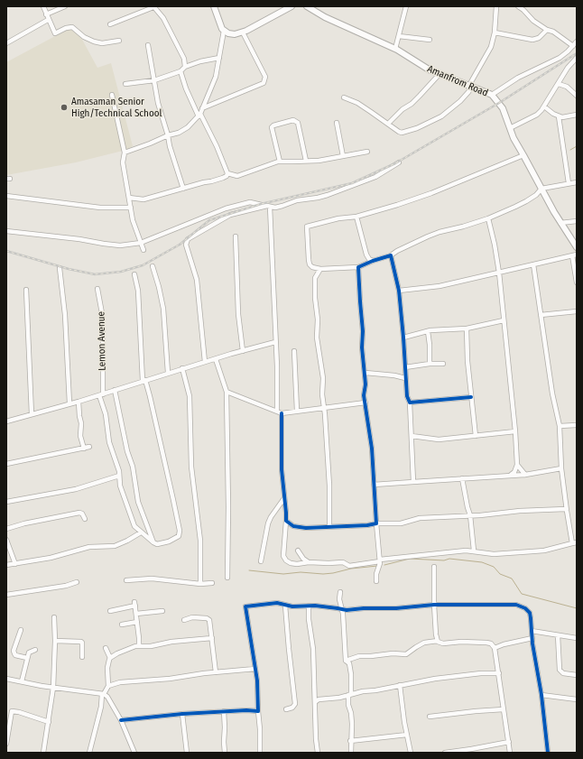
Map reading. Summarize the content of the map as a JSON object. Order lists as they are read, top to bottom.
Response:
{
  "streets": {
    "street": ["Amanfrom Road", "Lemon Avenue"]
  },
  "places": ["Amasaman Senior High/Technical School"]
}
